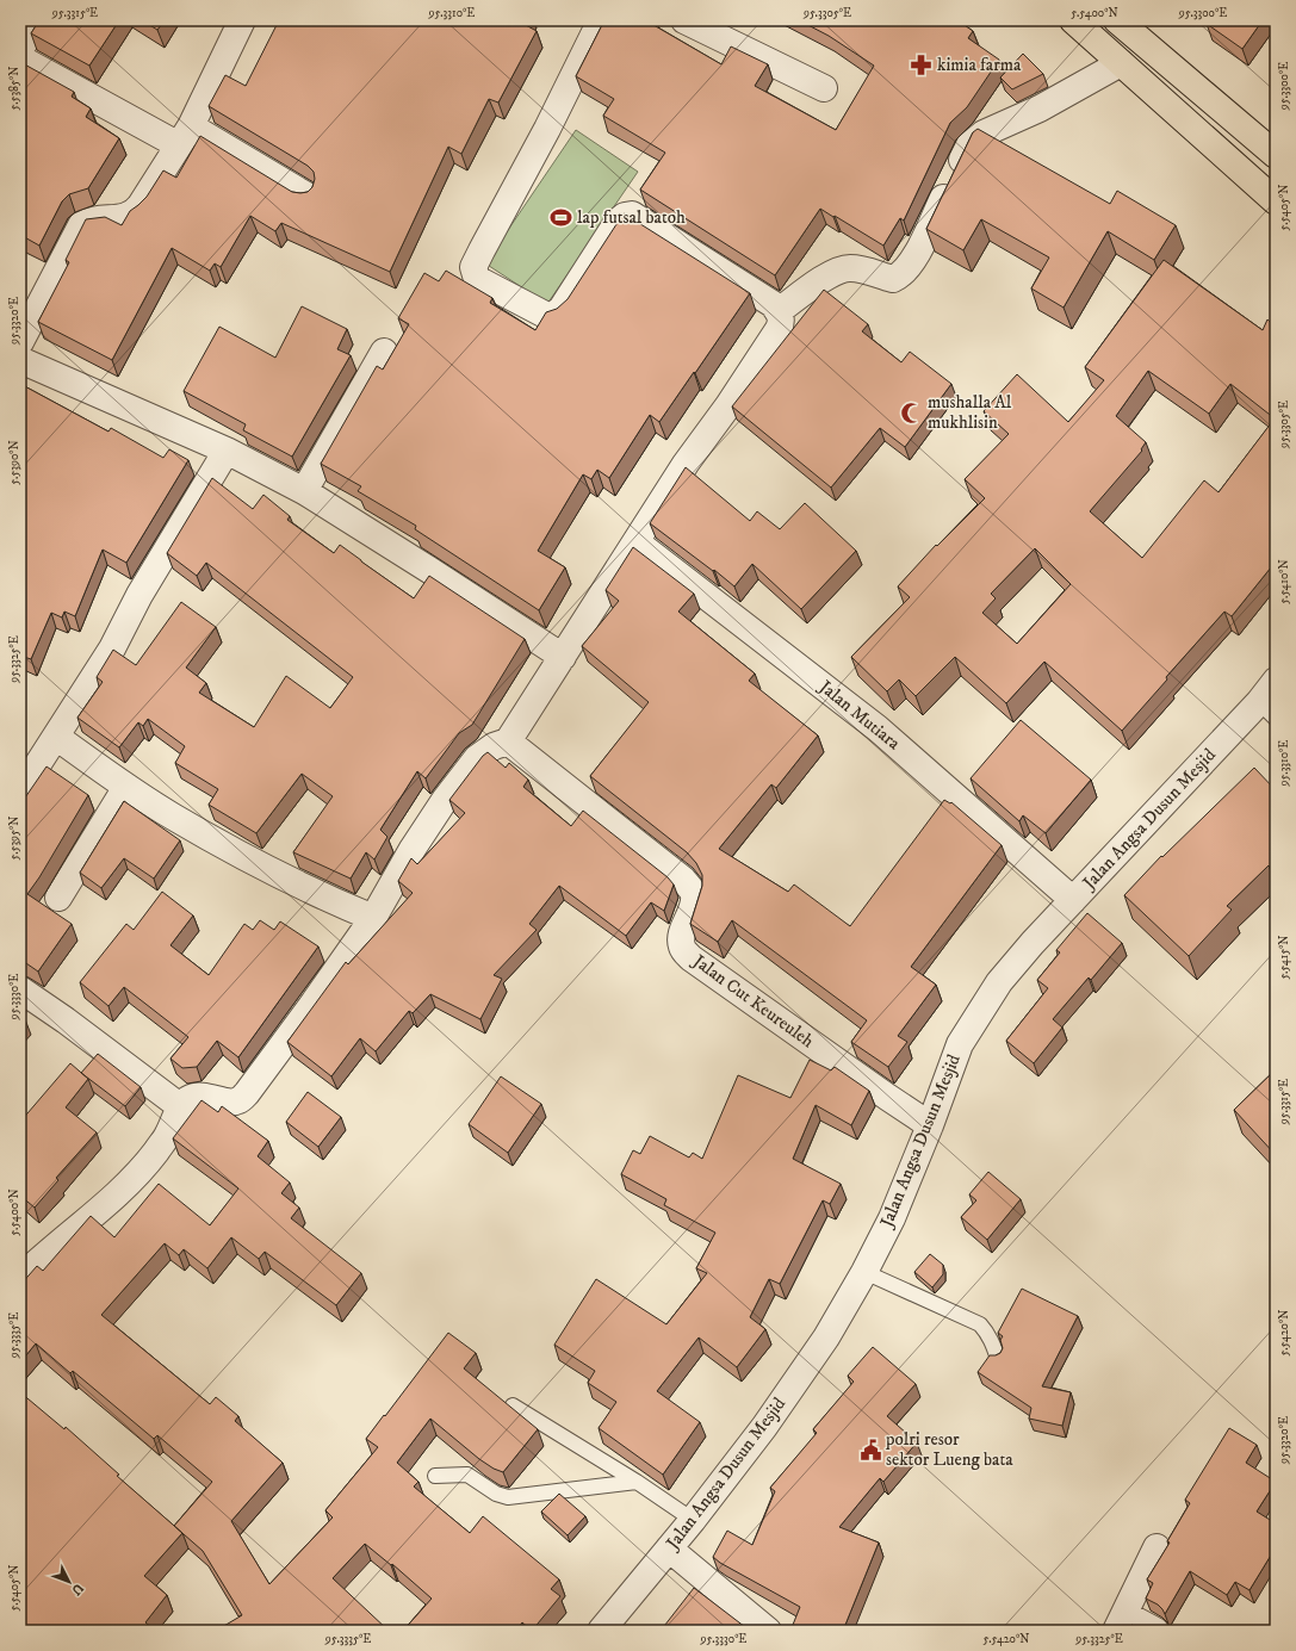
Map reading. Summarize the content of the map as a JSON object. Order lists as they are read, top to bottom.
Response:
{
  "streets": {
    "street": ["Jalan Mutiara", "Jalan Angsa Dusun Mesjid", "Jalan Cut Keureuleh"]
  },
  "crossings": [
    ["Jalan Mutiara", "Jalan Angsa Dusun Mesjid"],
    ["Jalan Angsa Dusun Mesjid", "Jalan Cut Keureuleh"]
  ],
  "places": {
    "pharmacy": ["kimia farma"],
    "sports": ["lap futsal batoh"],
    "mosque": ["mushalla Al mukhlisin"],
    "public building": ["polri resor sektor Lueng bata"]
  },
  "north": "bottom right",
  "coordinates": [
    "95.3315°E",
    "95.3310°E",
    "95.3305°E",
    "5.5400°N",
    "95.3300°E",
    "5.5385°N",
    "5.5405°N",
    "95.3320°E",
    "5.5390°N",
    "5.5410°N",
    "95.3325°E",
    "5.5395°N",
    "5.5415°N",
    "95.3330°E",
    "5.5420°N",
    "95.3335°E"
  ]
}
